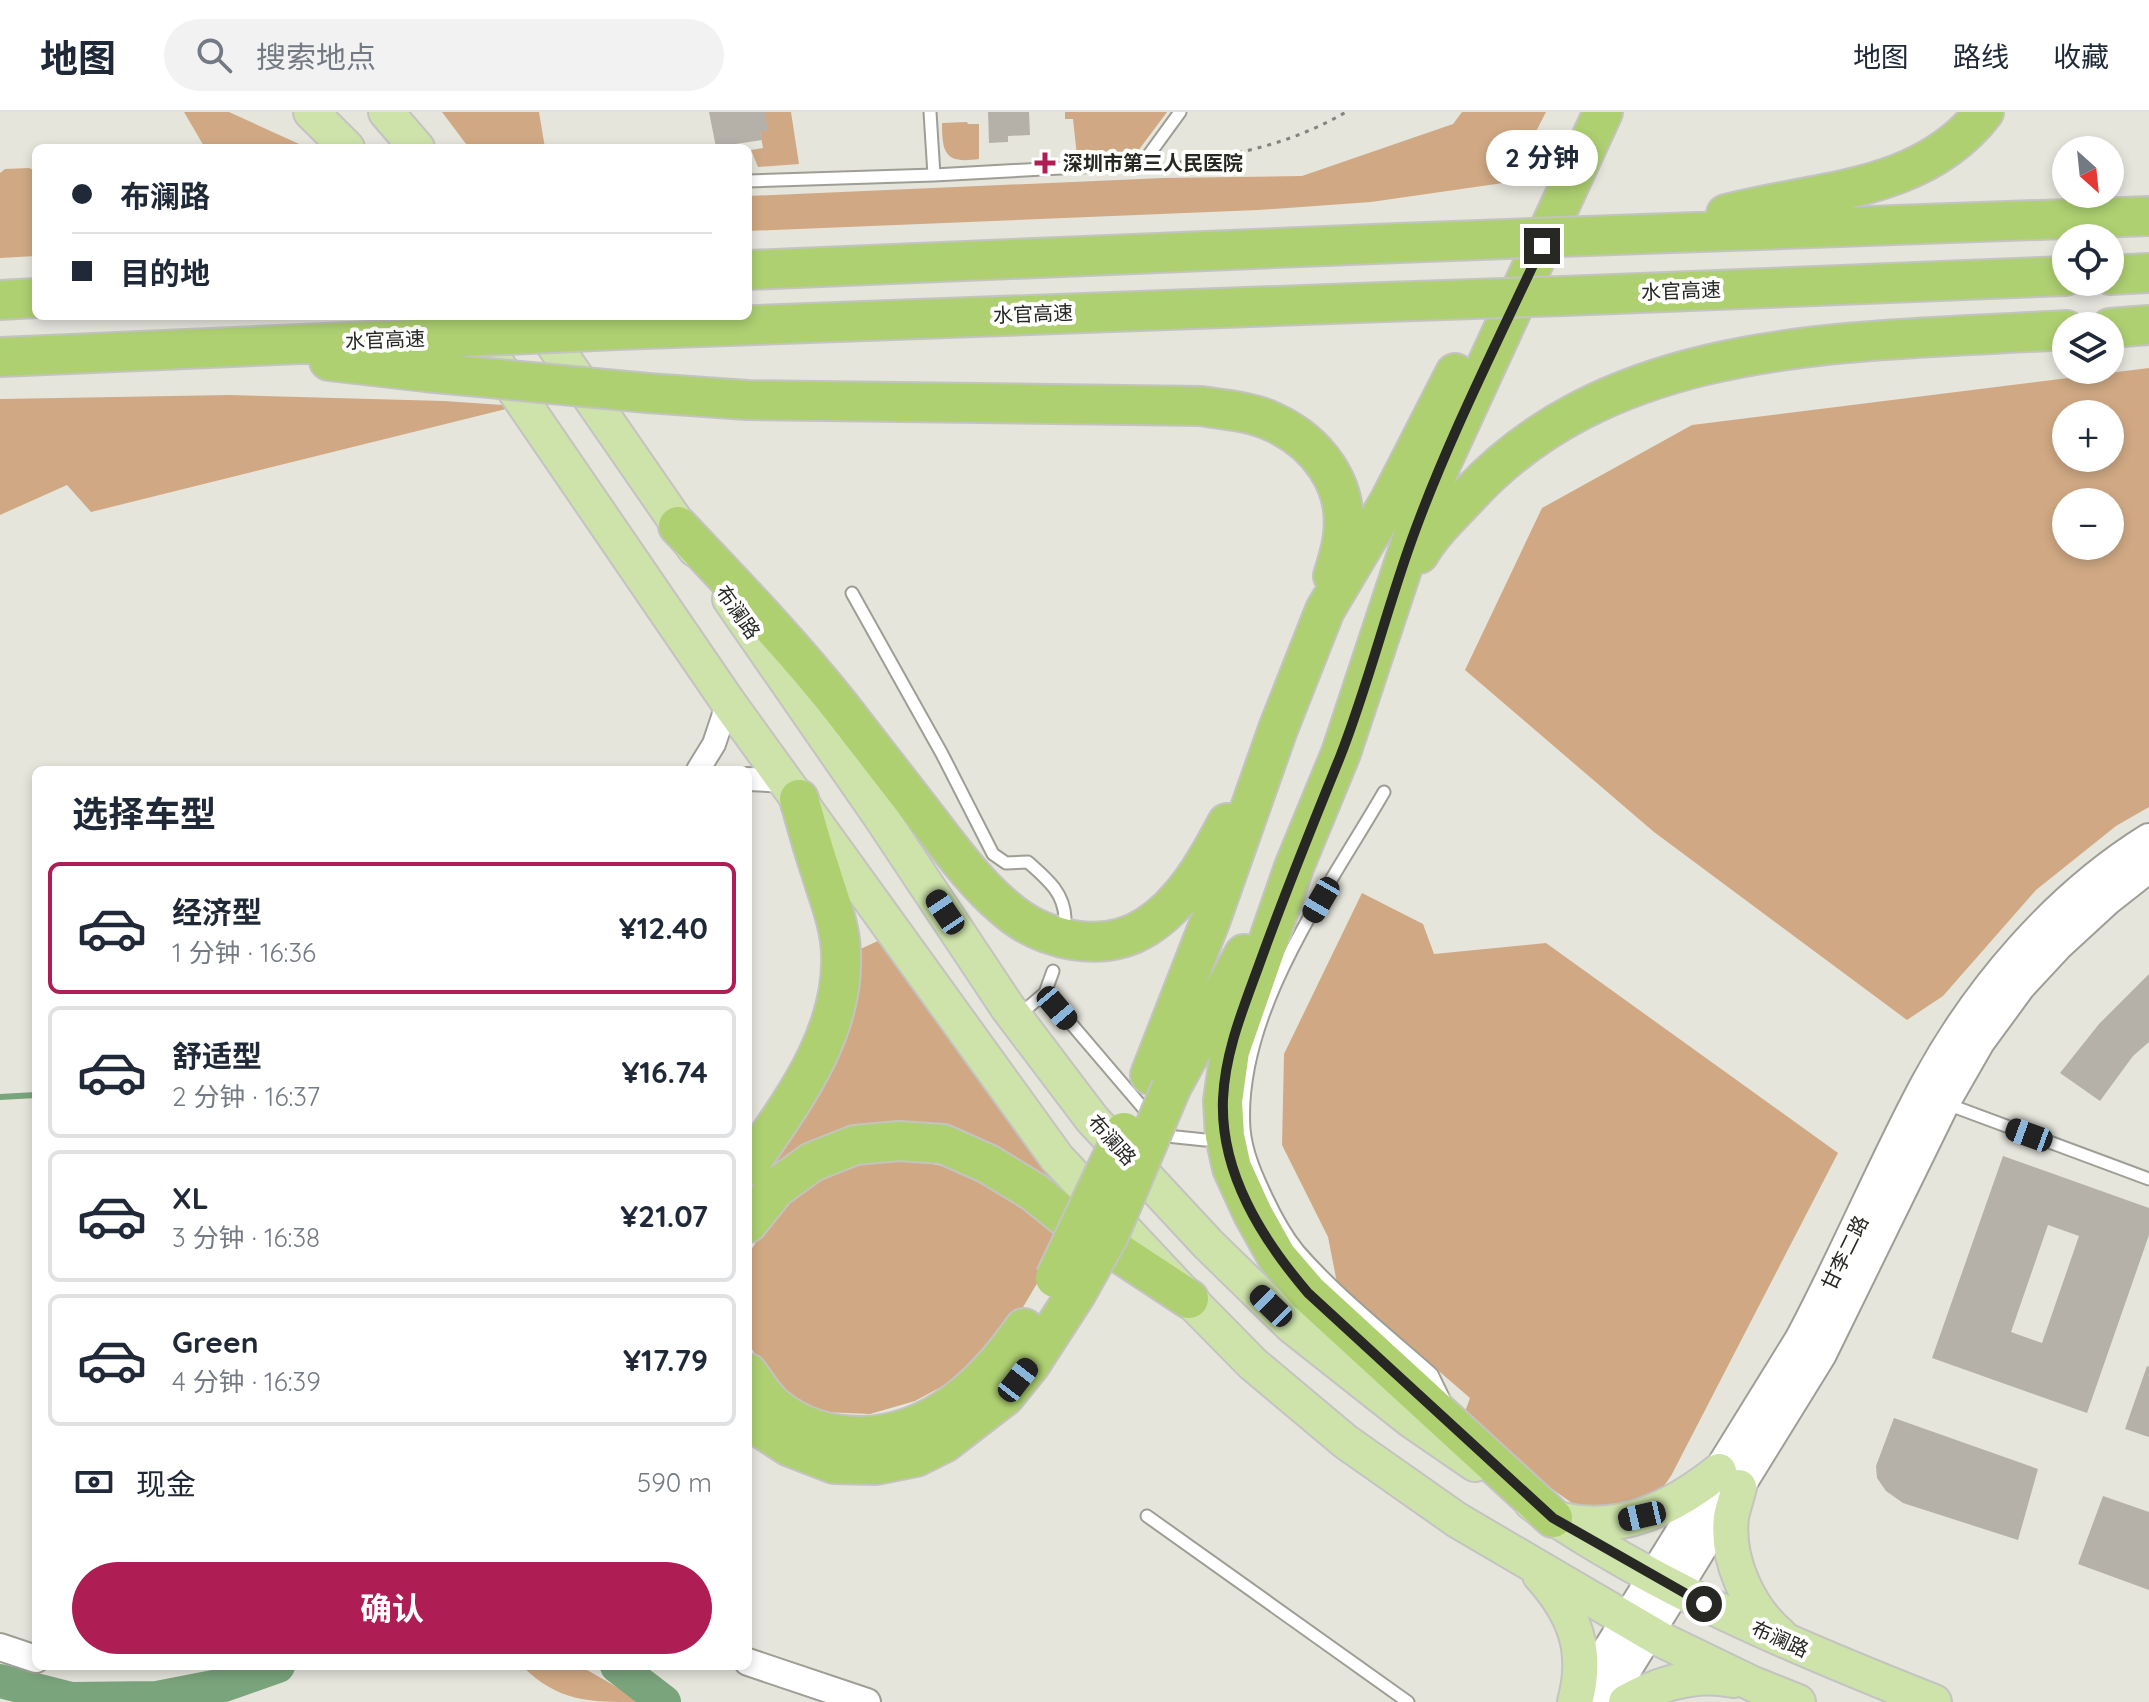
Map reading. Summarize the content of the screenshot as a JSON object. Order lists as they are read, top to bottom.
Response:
{
  "streets": {
    "highway": ["水官高速"],
    "main road": ["布澜路", "甘李二路"]
  },
  "crossings": [
    ["布澜路", "甘李二路"]
  ],
  "places": {
    "health": ["深圳市第三人民医院"]
  },
  "north": "bottom right",
  "page": {
    "header": "地图",
    "search": "搜索地点",
    "nav": ["地图", "路线", "收藏"],
    "bubble": "2 分钟",
    "map_buttons": ["+", "−"],
    "banner": ["布澜路", "目的地"],
    "heading": "选择车型",
    "list": [
      {
        "name": "经济型",
        "note": "1 分钟 · 16:36",
        "value": "¥12.40"
      },
      {
        "name": "舒适型",
        "note": "2 分钟 · 16:37",
        "value": "¥16.74"
      },
      {
        "name": "XL",
        "note": "3 分钟 · 16:38",
        "value": "¥21.07"
      },
      {
        "name": "Green",
        "note": "4 分钟 · 16:39",
        "value": "¥17.79"
      }
    ],
    "pay": ["现金", "590 m"],
    "buttons": "确认"
  }
}
